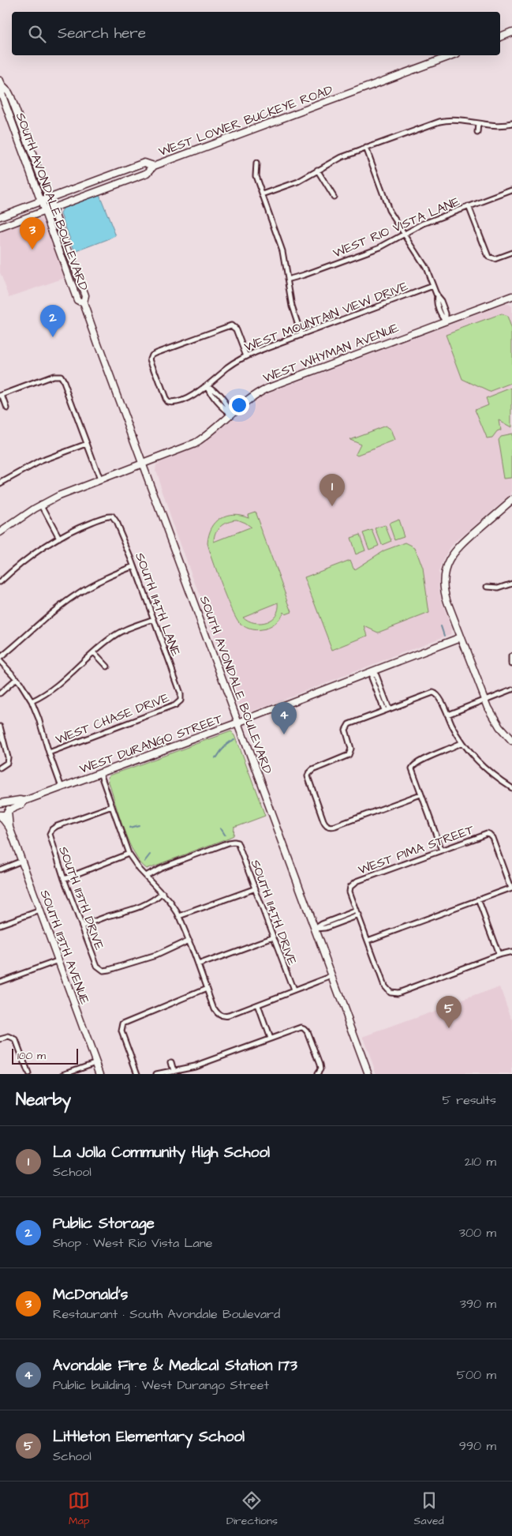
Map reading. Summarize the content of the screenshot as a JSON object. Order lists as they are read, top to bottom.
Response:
{
  "streets": {
    "main road": [
      "WEST LOWER BUCKEYE ROAD",
      "SOUTH AVONDALE BOULEVARD",
      "WEST WHYMAN AVENUE",
      "WEST DURANGO STREET",
      "SOUTH 113TH AVENUE"
    ],
    "street": [
      "WEST RIO VISTA LANE",
      "WEST MOUNTAIN VIEW DRIVE",
      "SOUTH 114TH LANE",
      "WEST CHASE DRIVE",
      "WEST PIMA STREET",
      "SOUTH 113TH DRIVE",
      "SOUTH 114TH DRIVE"
    ]
  },
  "crossings": [
    ["WEST LOWER BUCKEYE ROAD", "SOUTH AVONDALE BOULEVARD"],
    ["SOUTH AVONDALE BOULEVARD", "WEST WHYMAN AVENUE"],
    ["SOUTH AVONDALE BOULEVARD", "WEST DURANGO STREET"],
    ["SOUTH 114TH LANE", "WEST CHASE DRIVE"],
    ["WEST DURANGO STREET", "SOUTH 113TH AVENUE"]
  ],
  "scale_bar": "100 m",
  "page": {
    "search": "Search here",
    "pins": [
      "3",
      "2",
      "1",
      "4",
      "5"
    ],
    "scale": "100 m",
    "heading": ["Nearby", "5 results"],
    "list": [
      {
        "mark": "1",
        "name": "La Jolla Community High School",
        "note": "School",
        "value": "210 m"
      },
      {
        "mark": "2",
        "name": "Public Storage",
        "note": "Shop · West Rio Vista Lane",
        "value": "300 m"
      },
      {
        "mark": "3",
        "name": "McDonald's",
        "note": "Restaurant · South Avondale Boulevard",
        "value": "390 m"
      },
      {
        "mark": "4",
        "name": "Avondale Fire & Medical Station 173",
        "note": "Public building · West Durango Street",
        "value": "500 m"
      },
      {
        "mark": "5",
        "name": "Littleton Elementary School",
        "note": "School",
        "value": "990 m"
      }
    ],
    "nav": ["Map", "Directions", "Saved"]
  }
}
